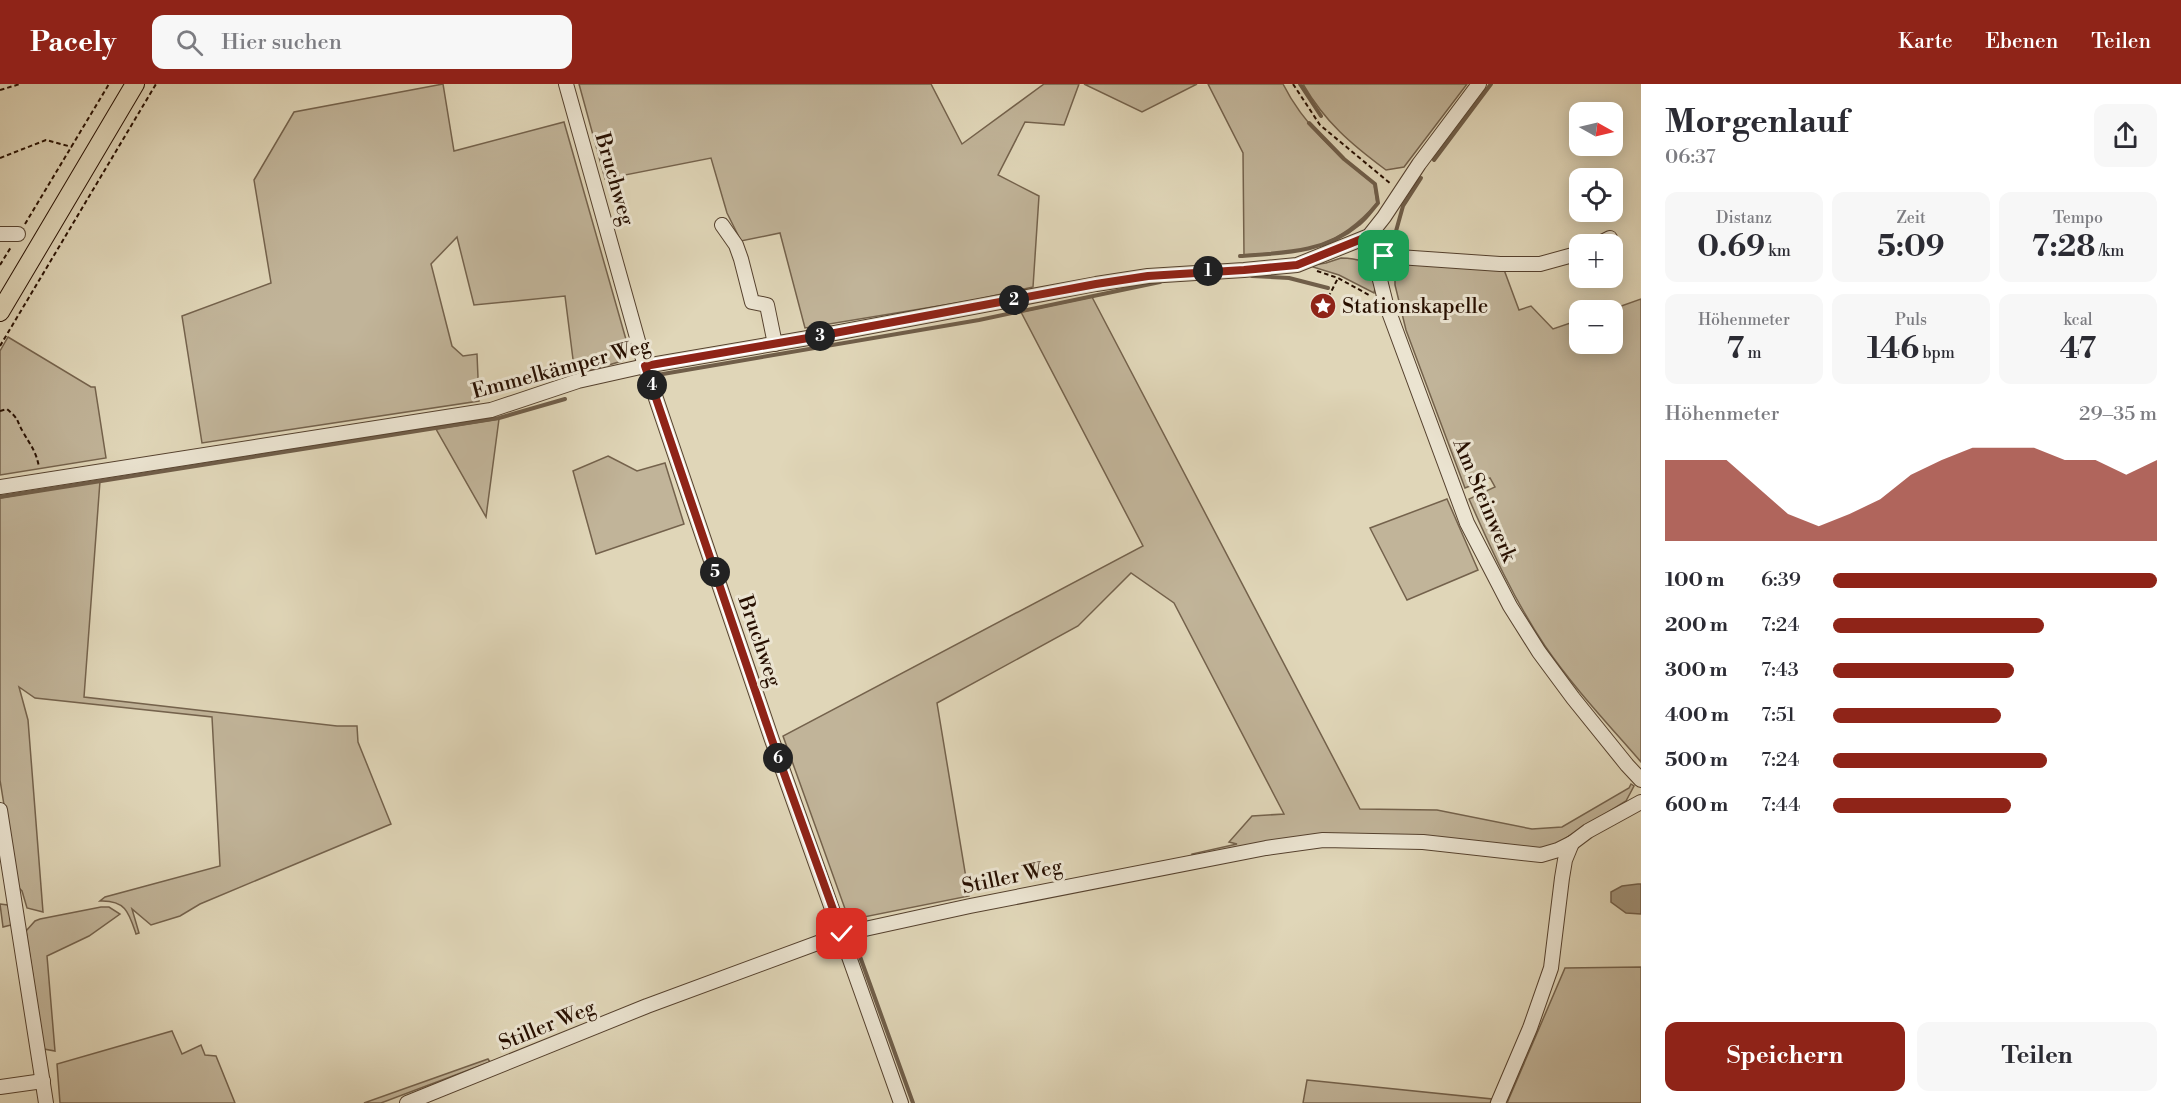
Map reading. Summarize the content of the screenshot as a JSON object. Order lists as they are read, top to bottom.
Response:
{
  "streets": {
    "street": [
      "Bruchweg",
      "Emmelkämper Weg",
      "Am Steinwerk",
      "Stiller Weg"
    ]
  },
  "crossings": [
    ["Bruchweg", "Emmelkämper Weg"],
    ["Bruchweg", "Stiller Weg"],
    ["Emmelkämper Weg", "Am Steinwerk"]
  ],
  "places": {
    "place": ["Stationskapelle"]
  },
  "north": "right",
  "page": {
    "header": "Pacely",
    "search": "Hier suchen",
    "nav": ["Karte", "Ebenen", "Teilen"],
    "heading": ["Morgenlauf", "06:37"],
    "map_buttons": ["+", "−"],
    "stats": [
      ["Distanz", "0.69 km"],
      ["Zeit", "5:09"],
      ["Tempo", "7:28 /km"],
      ["Höhenmeter", "7 m"],
      ["Puls", "146 bpm"],
      ["kcal", "47"]
    ],
    "pins": [
      "1",
      "2",
      "3",
      "4",
      "5",
      "6"
    ],
    "chart": ["Höhenmeter", "29–35 m"],
    "list": [
      {
        "name": "100 m",
        "note": "6:39"
      },
      {
        "name": "200 m",
        "note": "7:24"
      },
      {
        "name": "300 m",
        "note": "7:43"
      },
      {
        "name": "400 m",
        "note": "7:51"
      },
      {
        "name": "500 m",
        "note": "7:24"
      },
      {
        "name": "600 m",
        "note": "7:44"
      }
    ],
    "buttons": ["Speichern", "Teilen"]
  }
}
